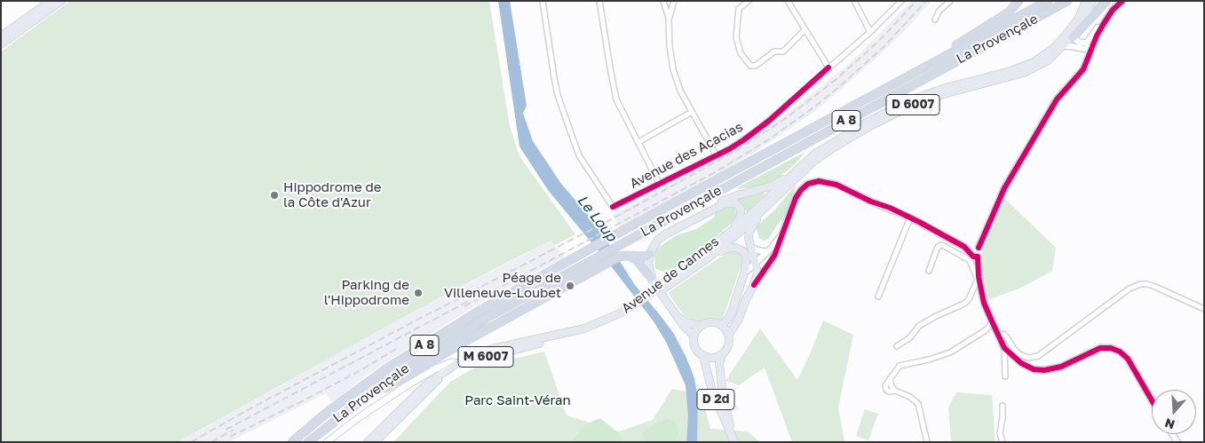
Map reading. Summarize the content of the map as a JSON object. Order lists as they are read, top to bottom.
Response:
{
  "streets": {
    "highway": ["La Provençale", "A 8"],
    "main road": [
      "D 6007",
      "Avenue de Cannes",
      "M 6007",
      "D 2d"
    ],
    "street": ["Avenue des Acacias"]
  },
  "crossings": [
    ["D 6007", "Avenue de Cannes"]
  ],
  "water": ["Le Loup"],
  "parks": ["Parc Saint-Véran"],
  "places": ["Hippodrome de la Côte d'Azur", "Péage de Villeneuve-Loubet", "Parking de l'Hippodrome"],
  "north": "bottom"
}
